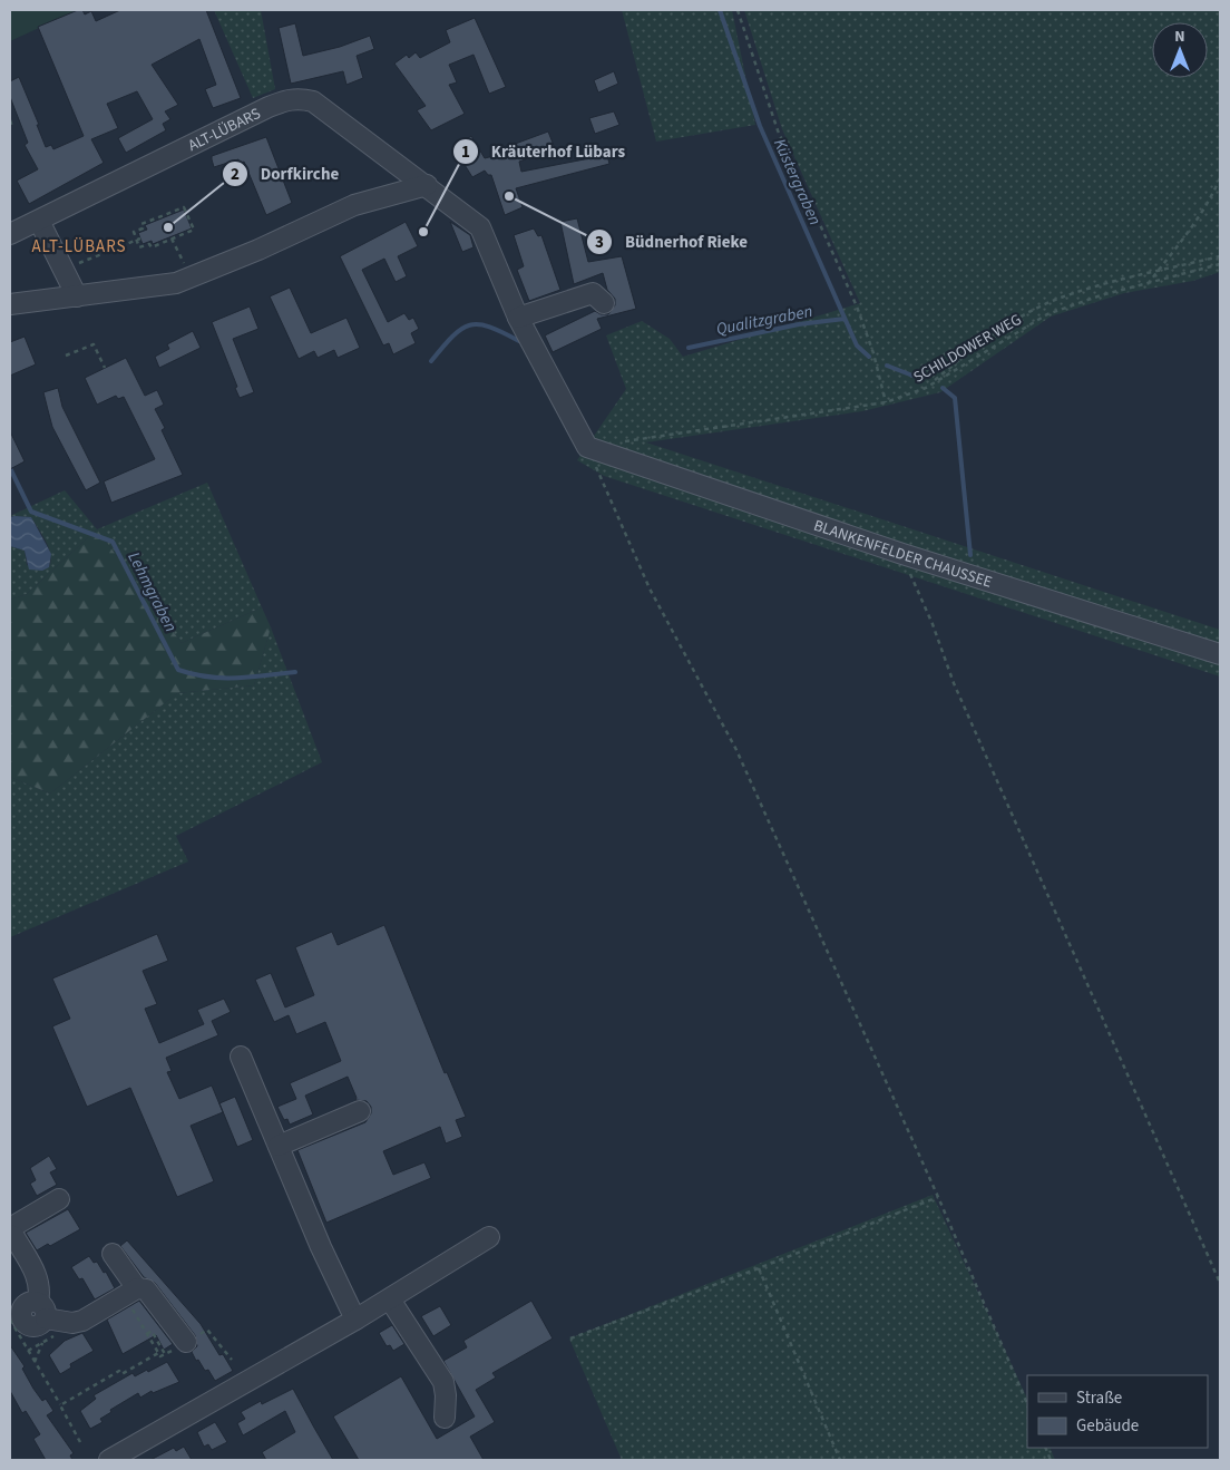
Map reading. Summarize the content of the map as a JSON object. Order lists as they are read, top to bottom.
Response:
{
  "streets": {
    "street": ["ALT-LÜBARS", "BLANKENFELDER CHAUSSEE"],
    "path": ["SCHILDOWER WEG"]
  },
  "crossings": [
    ["ALT-LÜBARS", "BLANKENFELDER CHAUSSEE"]
  ],
  "districts": ["ALT-LÜBARS"],
  "water": ["Küstergraben", "Qualitzgraben", "Lehmgraben"],
  "places": ["Büdnerhof Rieke", "Dorfkirche", "Kräuterhof Lübars"],
  "legend": ["Straße", "Gebäude"],
  "north": "top"
}
